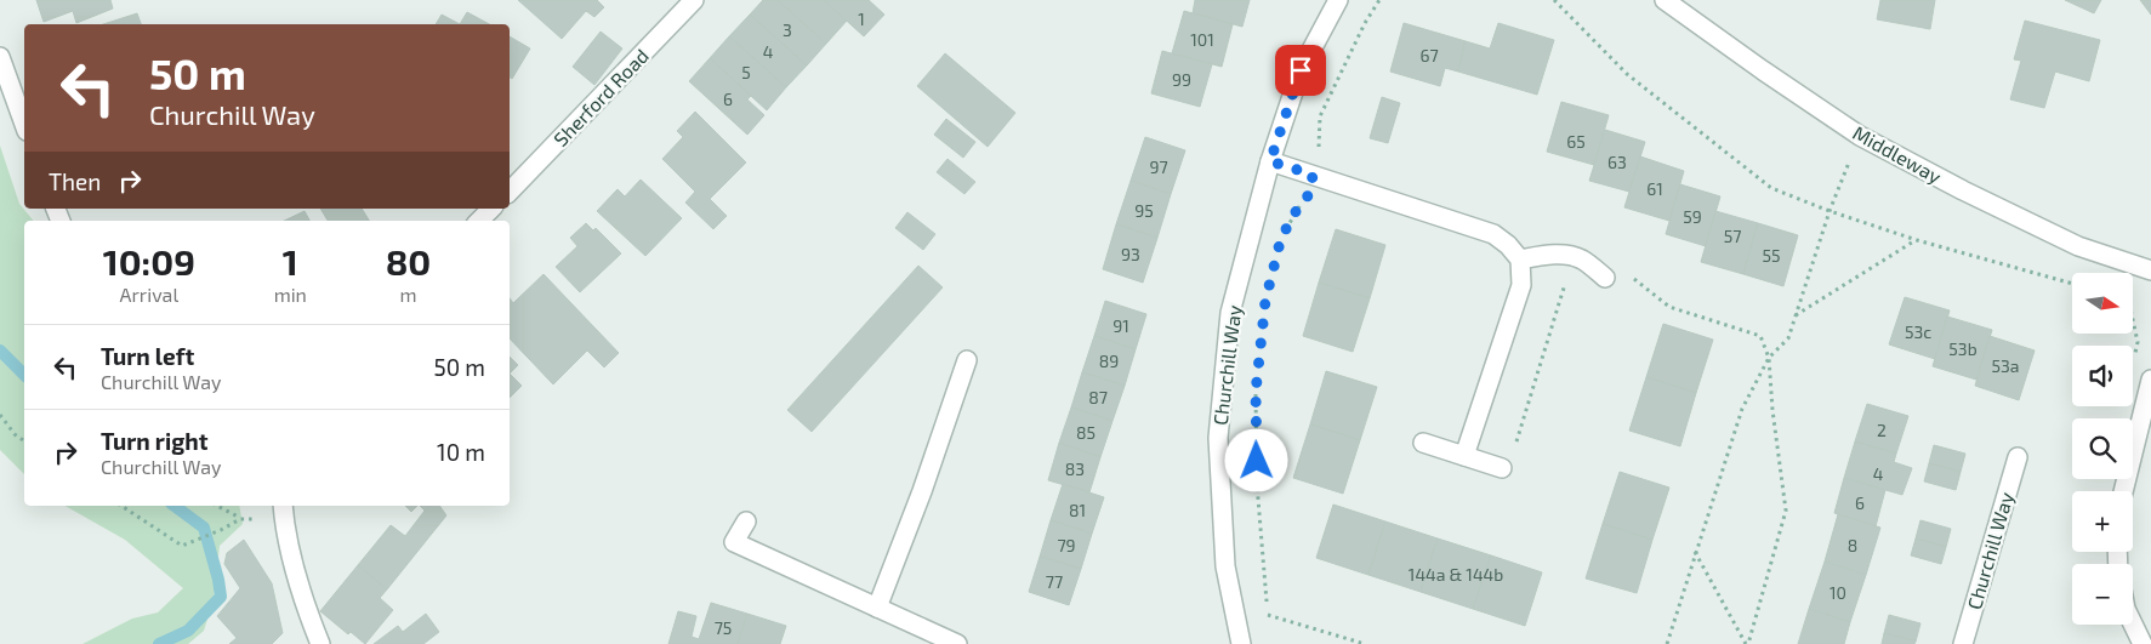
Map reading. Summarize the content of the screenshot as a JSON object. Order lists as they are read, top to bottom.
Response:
{
  "streets": {
    "street": ["Sherford Road", "Middleway", "Churchill Way"]
  },
  "house_numbers": [
    "1",
    "3",
    "101",
    "4",
    "67",
    "5",
    "99",
    "6",
    "65",
    "63",
    "97",
    "61",
    "95",
    "59",
    "57",
    "93",
    "55",
    "91",
    "53c",
    "53b",
    "89",
    "53a",
    "87",
    "2",
    "85",
    "83",
    "4",
    "6",
    "81",
    "79",
    "8",
    "144a & 144b",
    "77",
    "10",
    "75"
  ],
  "north": "right",
  "page": {
    "turn": ["50 m", "Churchill Way"],
    "then": "Then",
    "eta": [
      "10:09",
      "Arrival",
      "1",
      "min",
      "80",
      "m"
    ],
    "map_buttons": ["+", "−"],
    "list": [
      {
        "name": "Turn left",
        "note": "Churchill Way",
        "value": "50 m"
      },
      {
        "name": "Turn right",
        "note": "Churchill Way",
        "value": "10 m"
      }
    ]
  }
}
